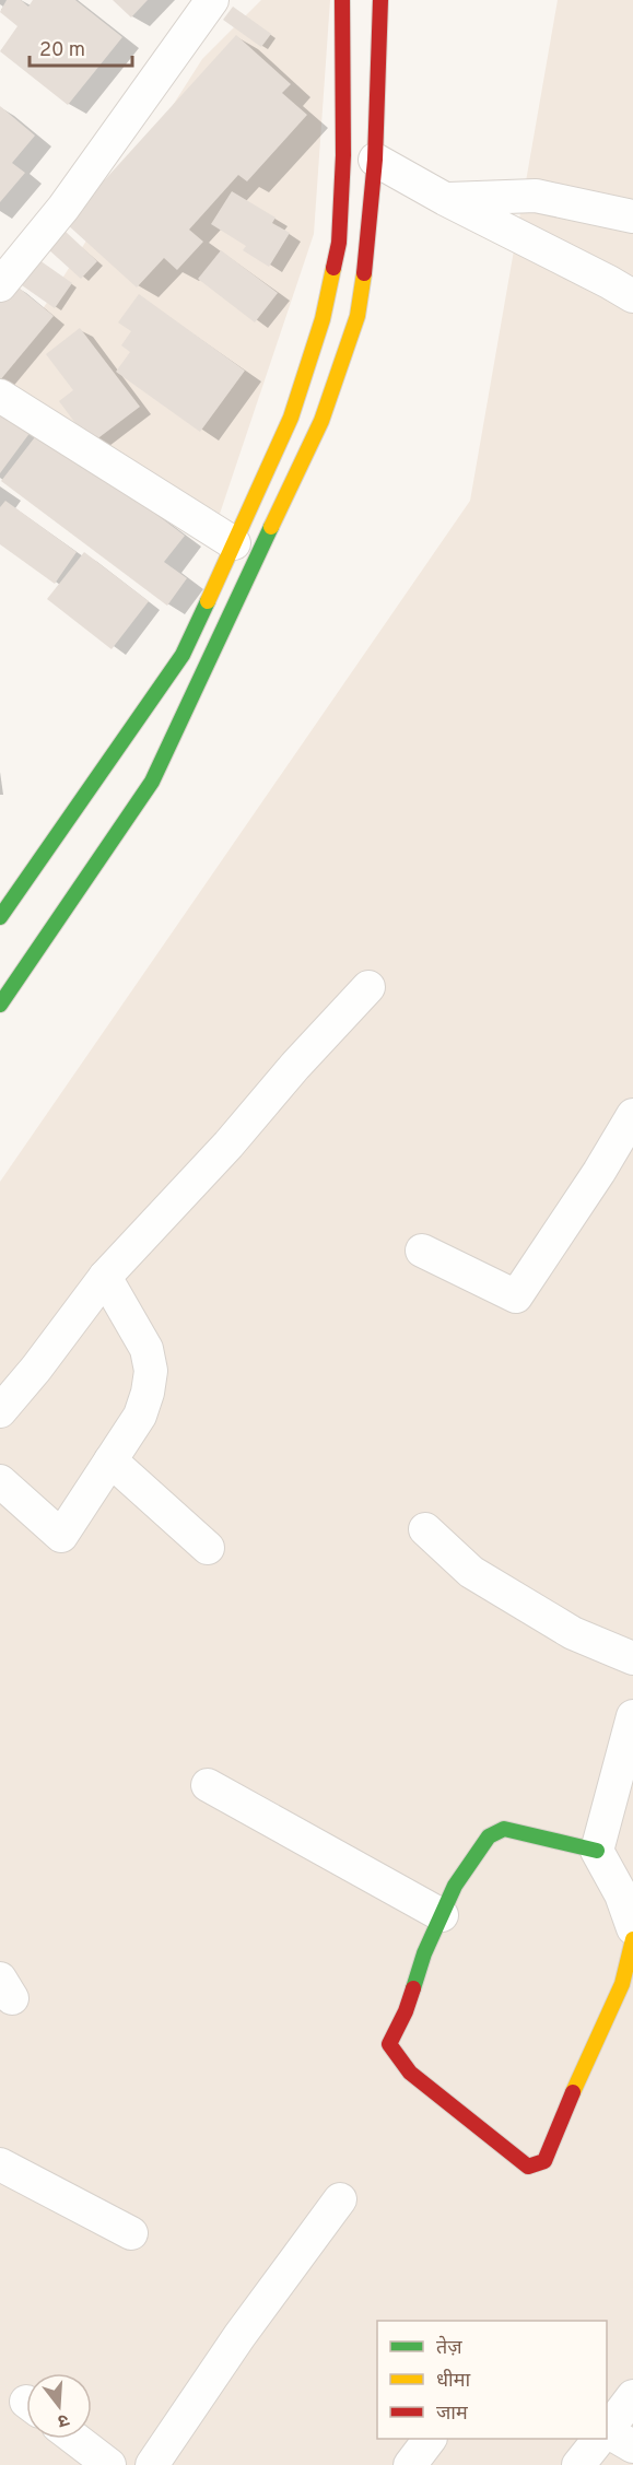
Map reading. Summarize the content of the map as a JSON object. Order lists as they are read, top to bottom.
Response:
{
  "legend": ["तेज़", "धीमा", "जाम"],
  "scale_bar": "20 m",
  "north": "bottom"
}
